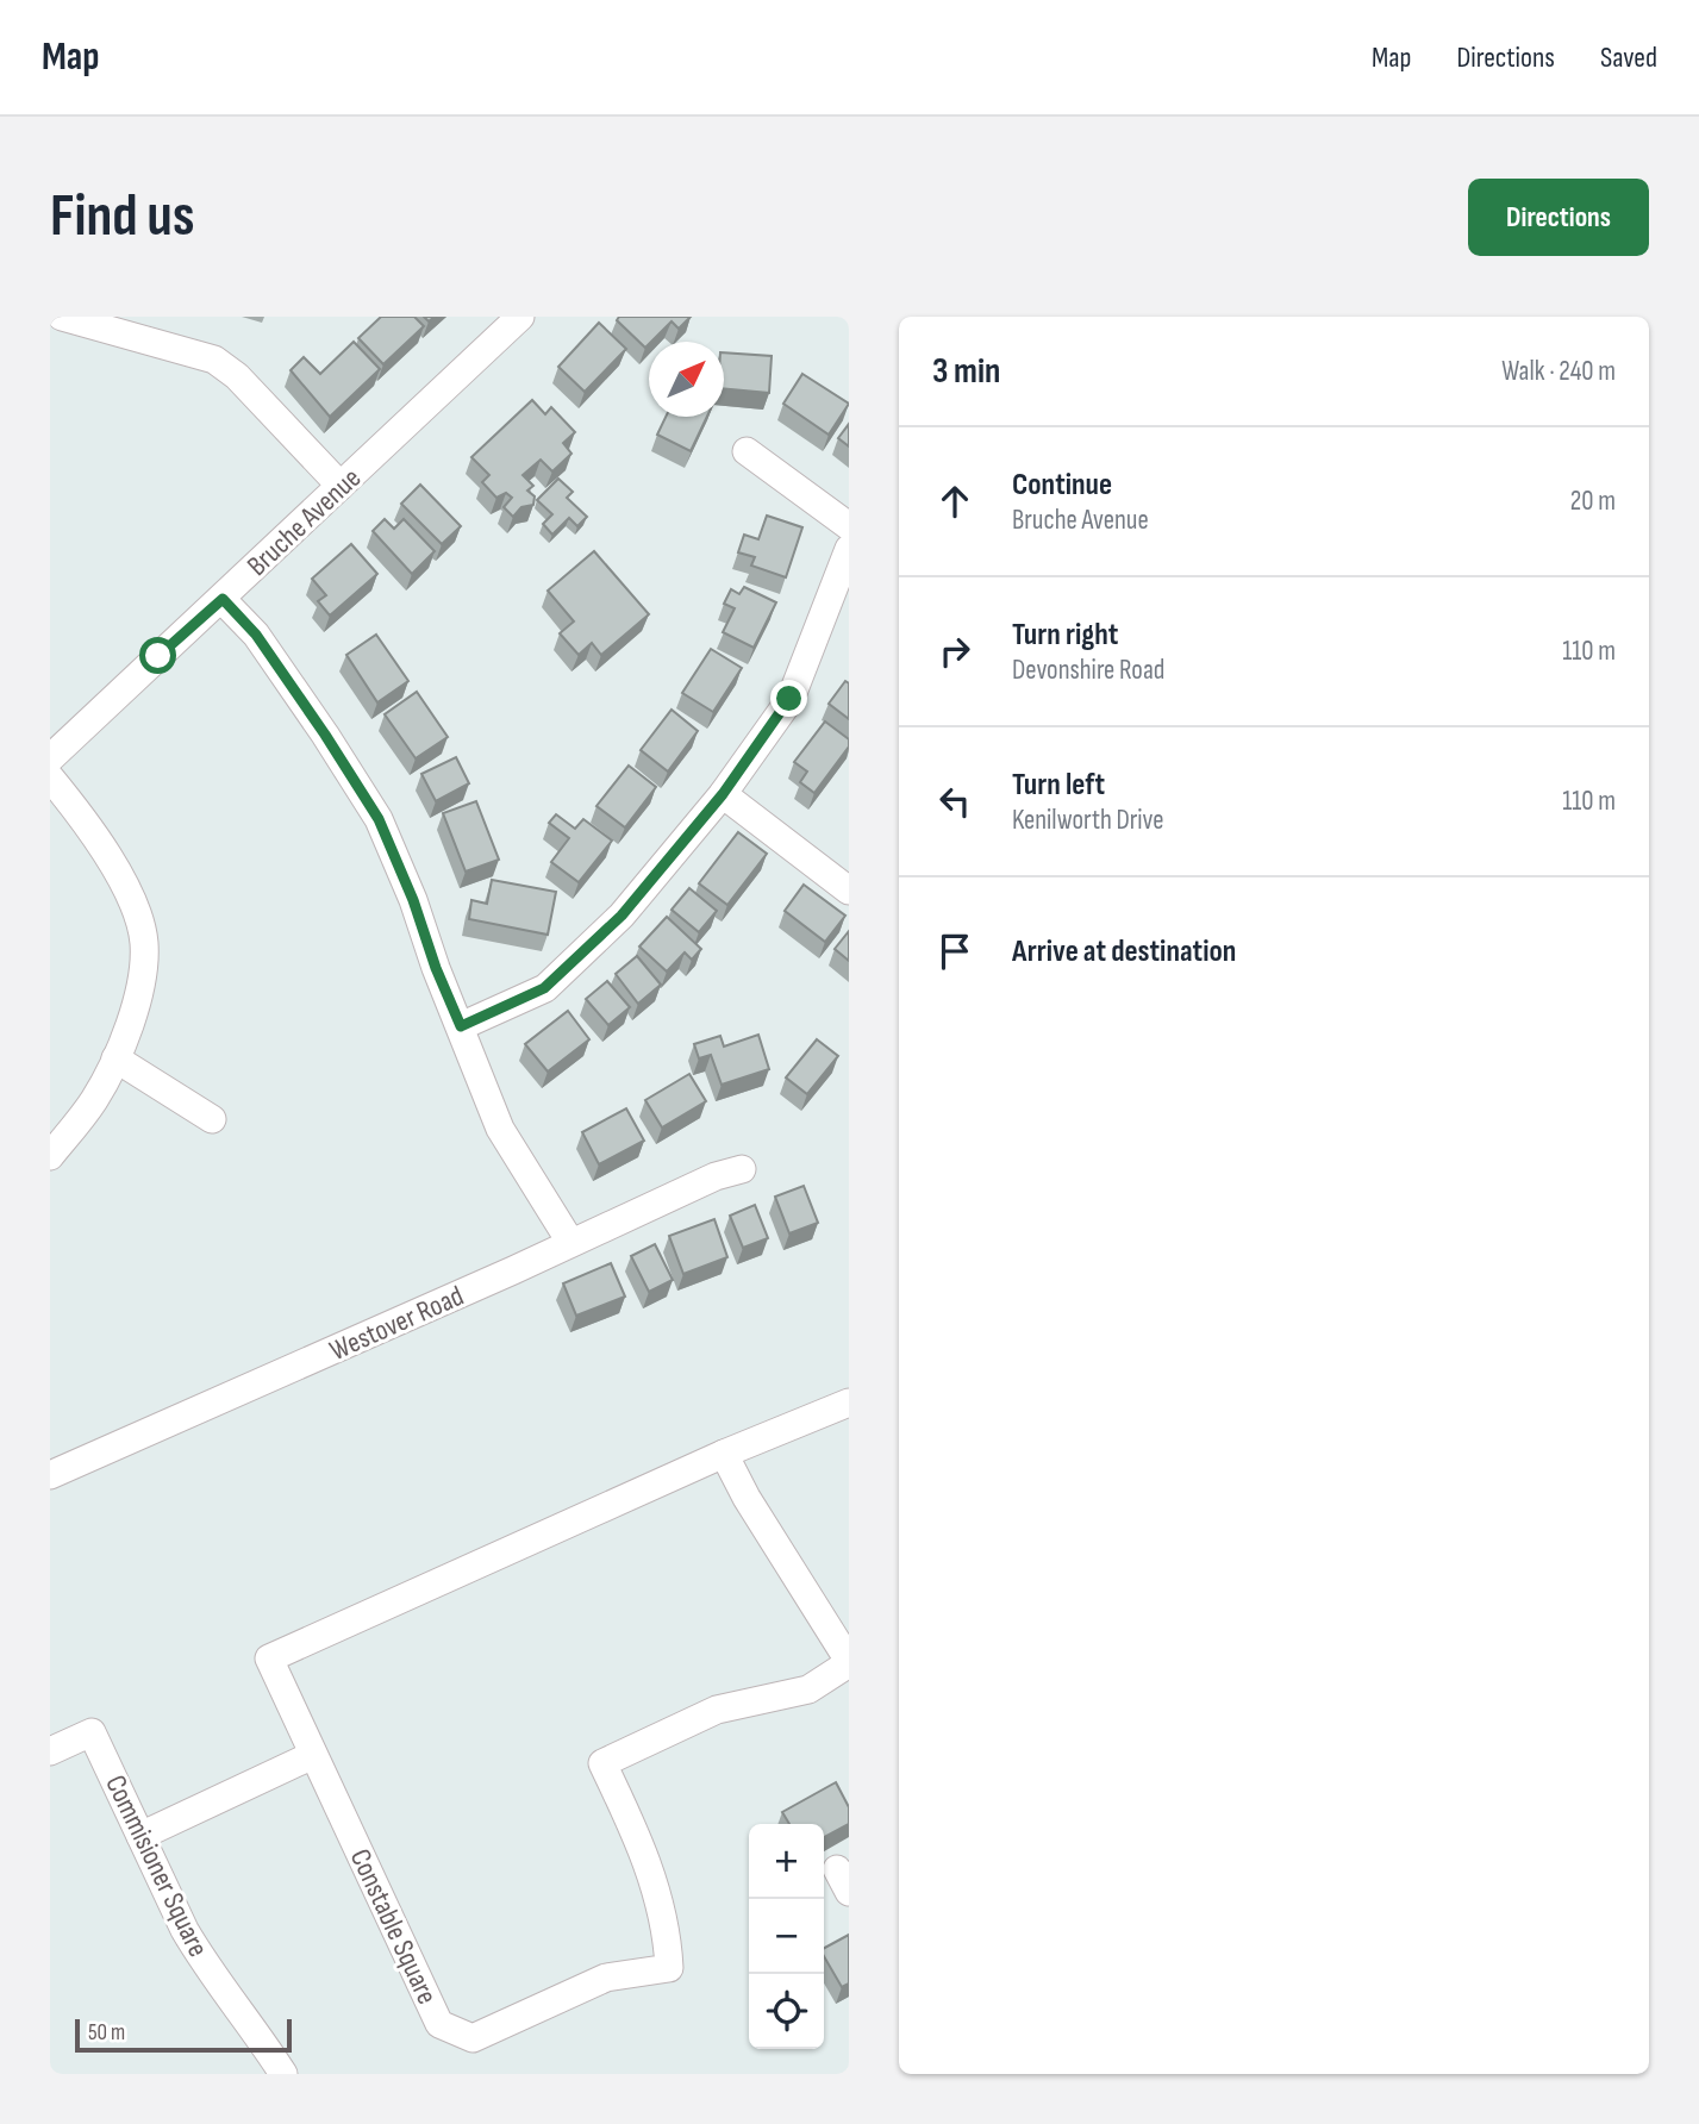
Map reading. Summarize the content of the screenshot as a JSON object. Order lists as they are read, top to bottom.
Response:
{
  "streets": {
    "street": [
      "Bruche Avenue",
      "Westover Road",
      "Commisioner Square",
      "Constable Square"
    ]
  },
  "scale_bar": "50 m",
  "north": "top right",
  "page": {
    "header": "Map",
    "nav": ["Map", "Directions", "Saved"],
    "buttons": "Directions",
    "title": "Find us",
    "heading": ["3 min", "Walk · 240 m"],
    "list": [
      ["Continue", "Bruche Avenue", "20 m"],
      ["Turn right", "Devonshire Road", "110 m"],
      ["Turn left", "Kenilworth Drive", "110 m"],
      "Arrive at destination"
    ],
    "map_buttons": ["+", "−"],
    "scale": "50 m"
  }
}
